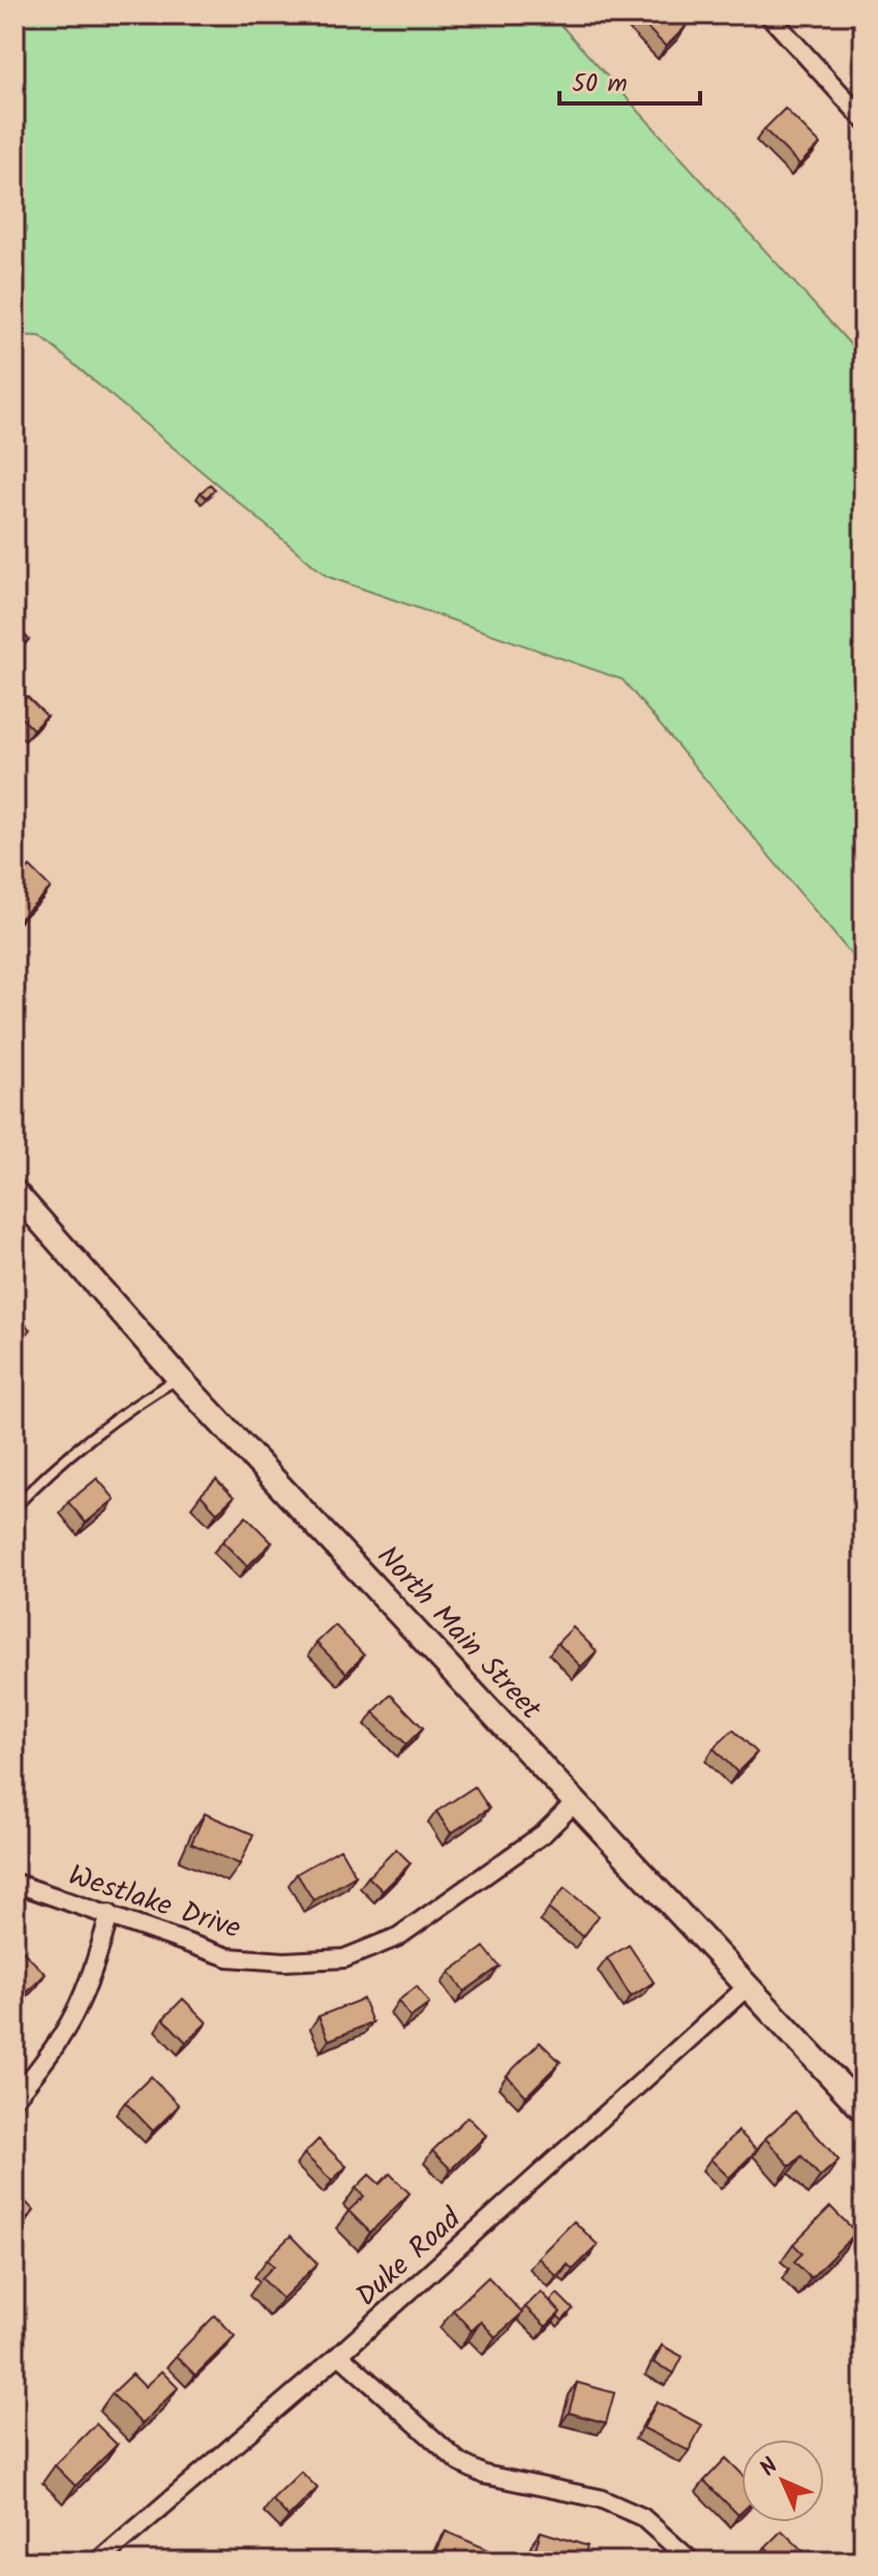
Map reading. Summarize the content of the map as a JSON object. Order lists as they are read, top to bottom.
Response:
{
  "streets": {
    "street": ["North Main Street", "Westlake Drive", "Duke Road"]
  },
  "crossings": [
    ["North Main Street", "Westlake Drive"],
    ["North Main Street", "Duke Road"]
  ],
  "scale_bar": "50 m",
  "north": "top left"
}
